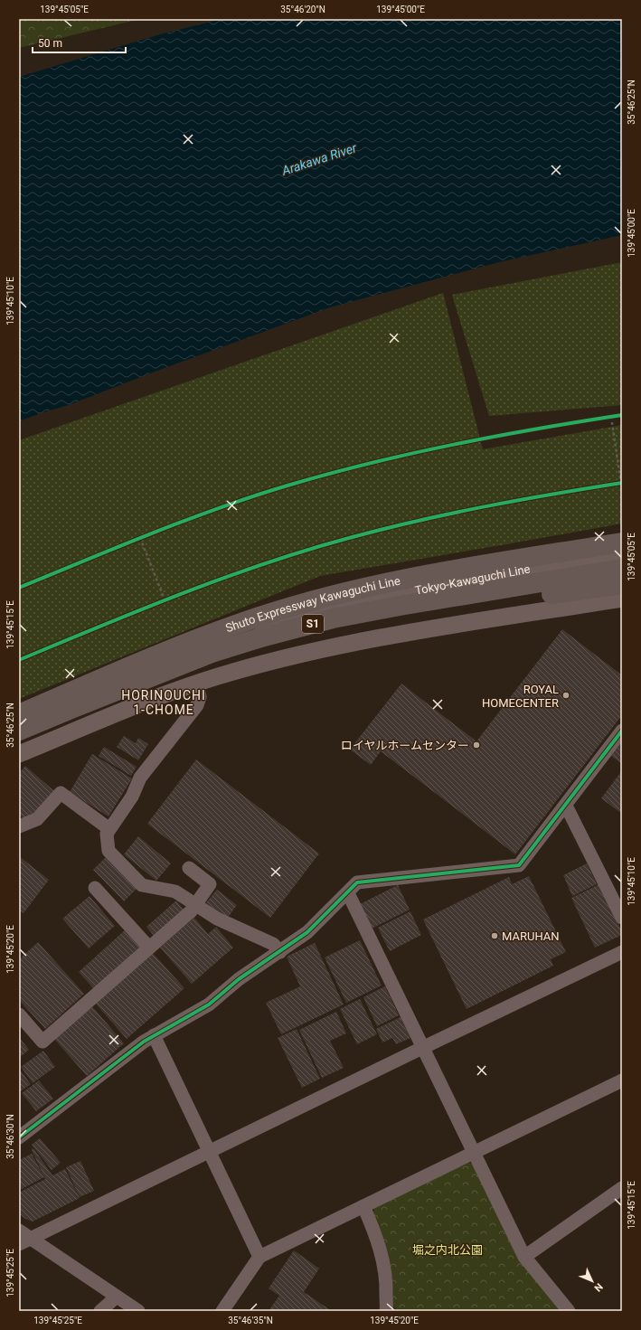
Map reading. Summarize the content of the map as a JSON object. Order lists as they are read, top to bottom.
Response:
{
  "streets": {
    "highway": ["Shuto Expressway Kawaguchi Line", "S1"],
    "main road": ["Tokyo-Kawaguchi Line"]
  },
  "crossings": [
    ["Shuto Expressway Kawaguchi Line", "S1"]
  ],
  "districts": ["HORINOUCHI 1-CHOME"],
  "water": ["Arakawa River"],
  "parks": ["堀之内北公園"],
  "places": ["ROYAL HOMECENTER", "ロイヤルホームセンター", "MARUHAN"],
  "scale_bar": "50 m",
  "north": "bottom right",
  "coordinates": [
    "139°45'05\"E",
    "35°46'20\"N",
    "139°45'00\"E",
    "35°46'25\"N",
    "139°45'10\"E",
    "139°45'15\"E",
    "139°45'20\"E",
    "35°46'30\"N",
    "139°45'25\"E",
    "35°46'35\"N"
  ]
}
